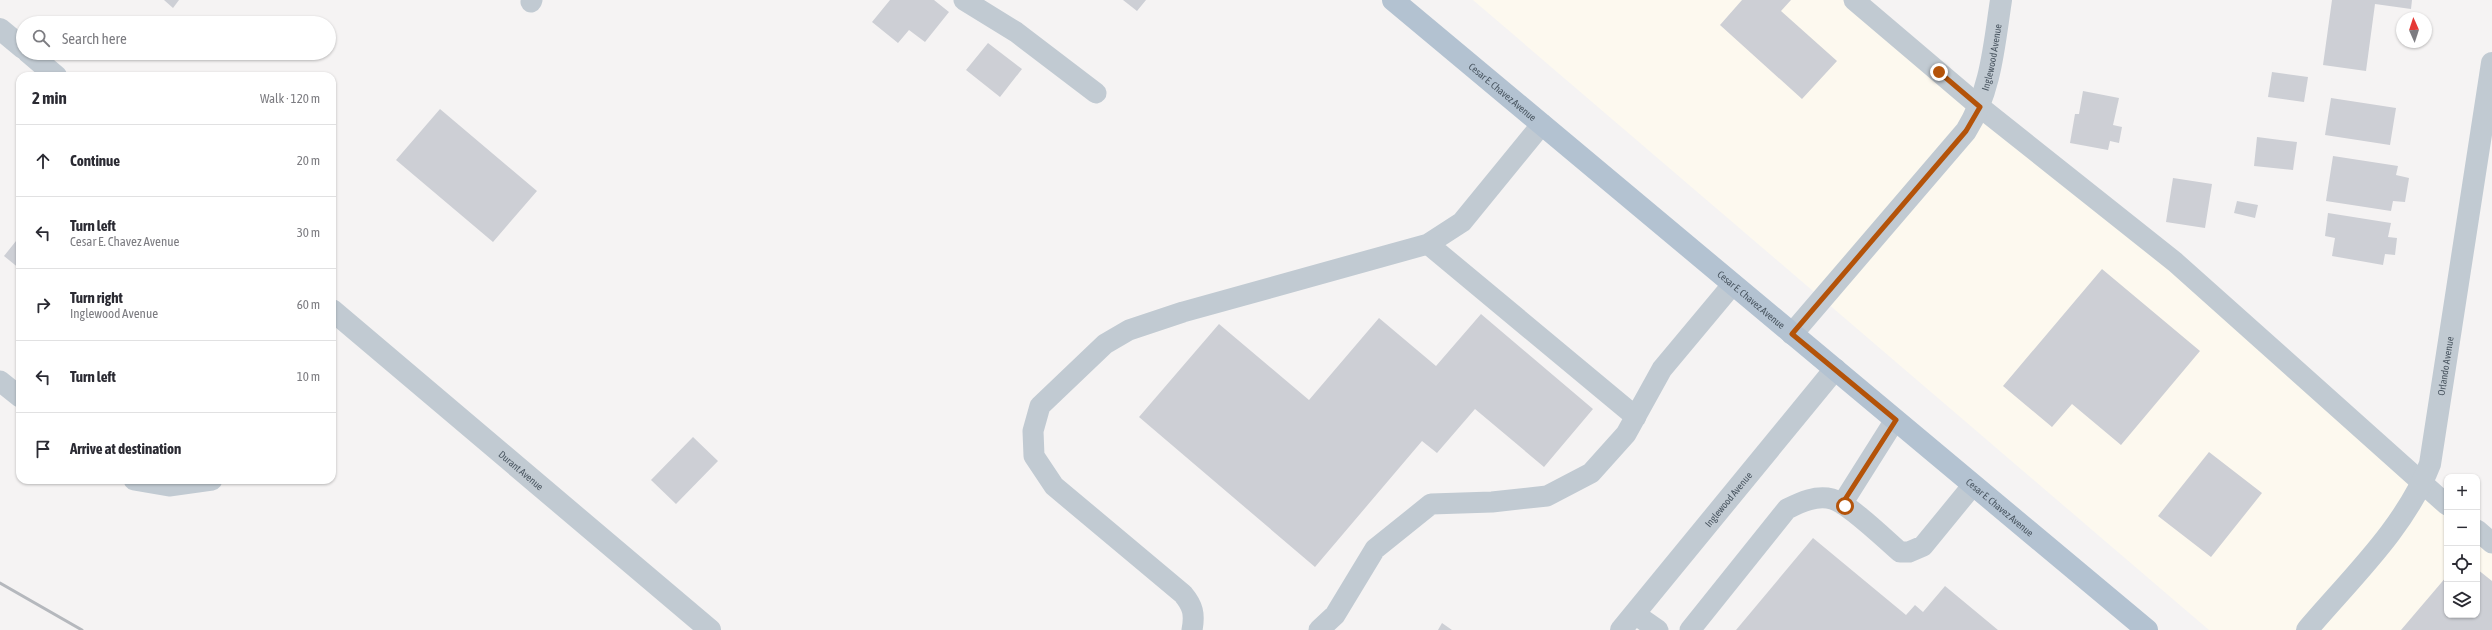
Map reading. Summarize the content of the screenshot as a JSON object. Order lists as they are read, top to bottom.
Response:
{
  "streets": {
    "main road": ["Cesar E. Chavez Avenue"],
    "street": ["Inglewood Avenue", "Orlando Avenue", "Durant Avenue"]
  },
  "crossings": [
    ["Inglewood Avenue", "Cesar E. Chavez Avenue"]
  ],
  "north": "top",
  "page": {
    "search": "Search here",
    "heading": ["2 min", "Walk · 120 m"],
    "list": [
      ["Continue", "20 m"],
      ["Turn left", "Cesar E. Chavez Avenue", "30 m"],
      ["Turn right", "Inglewood Avenue", "60 m"],
      ["Turn left", "10 m"],
      "Arrive at destination"
    ],
    "map_buttons": ["+", "−"]
  }
}
